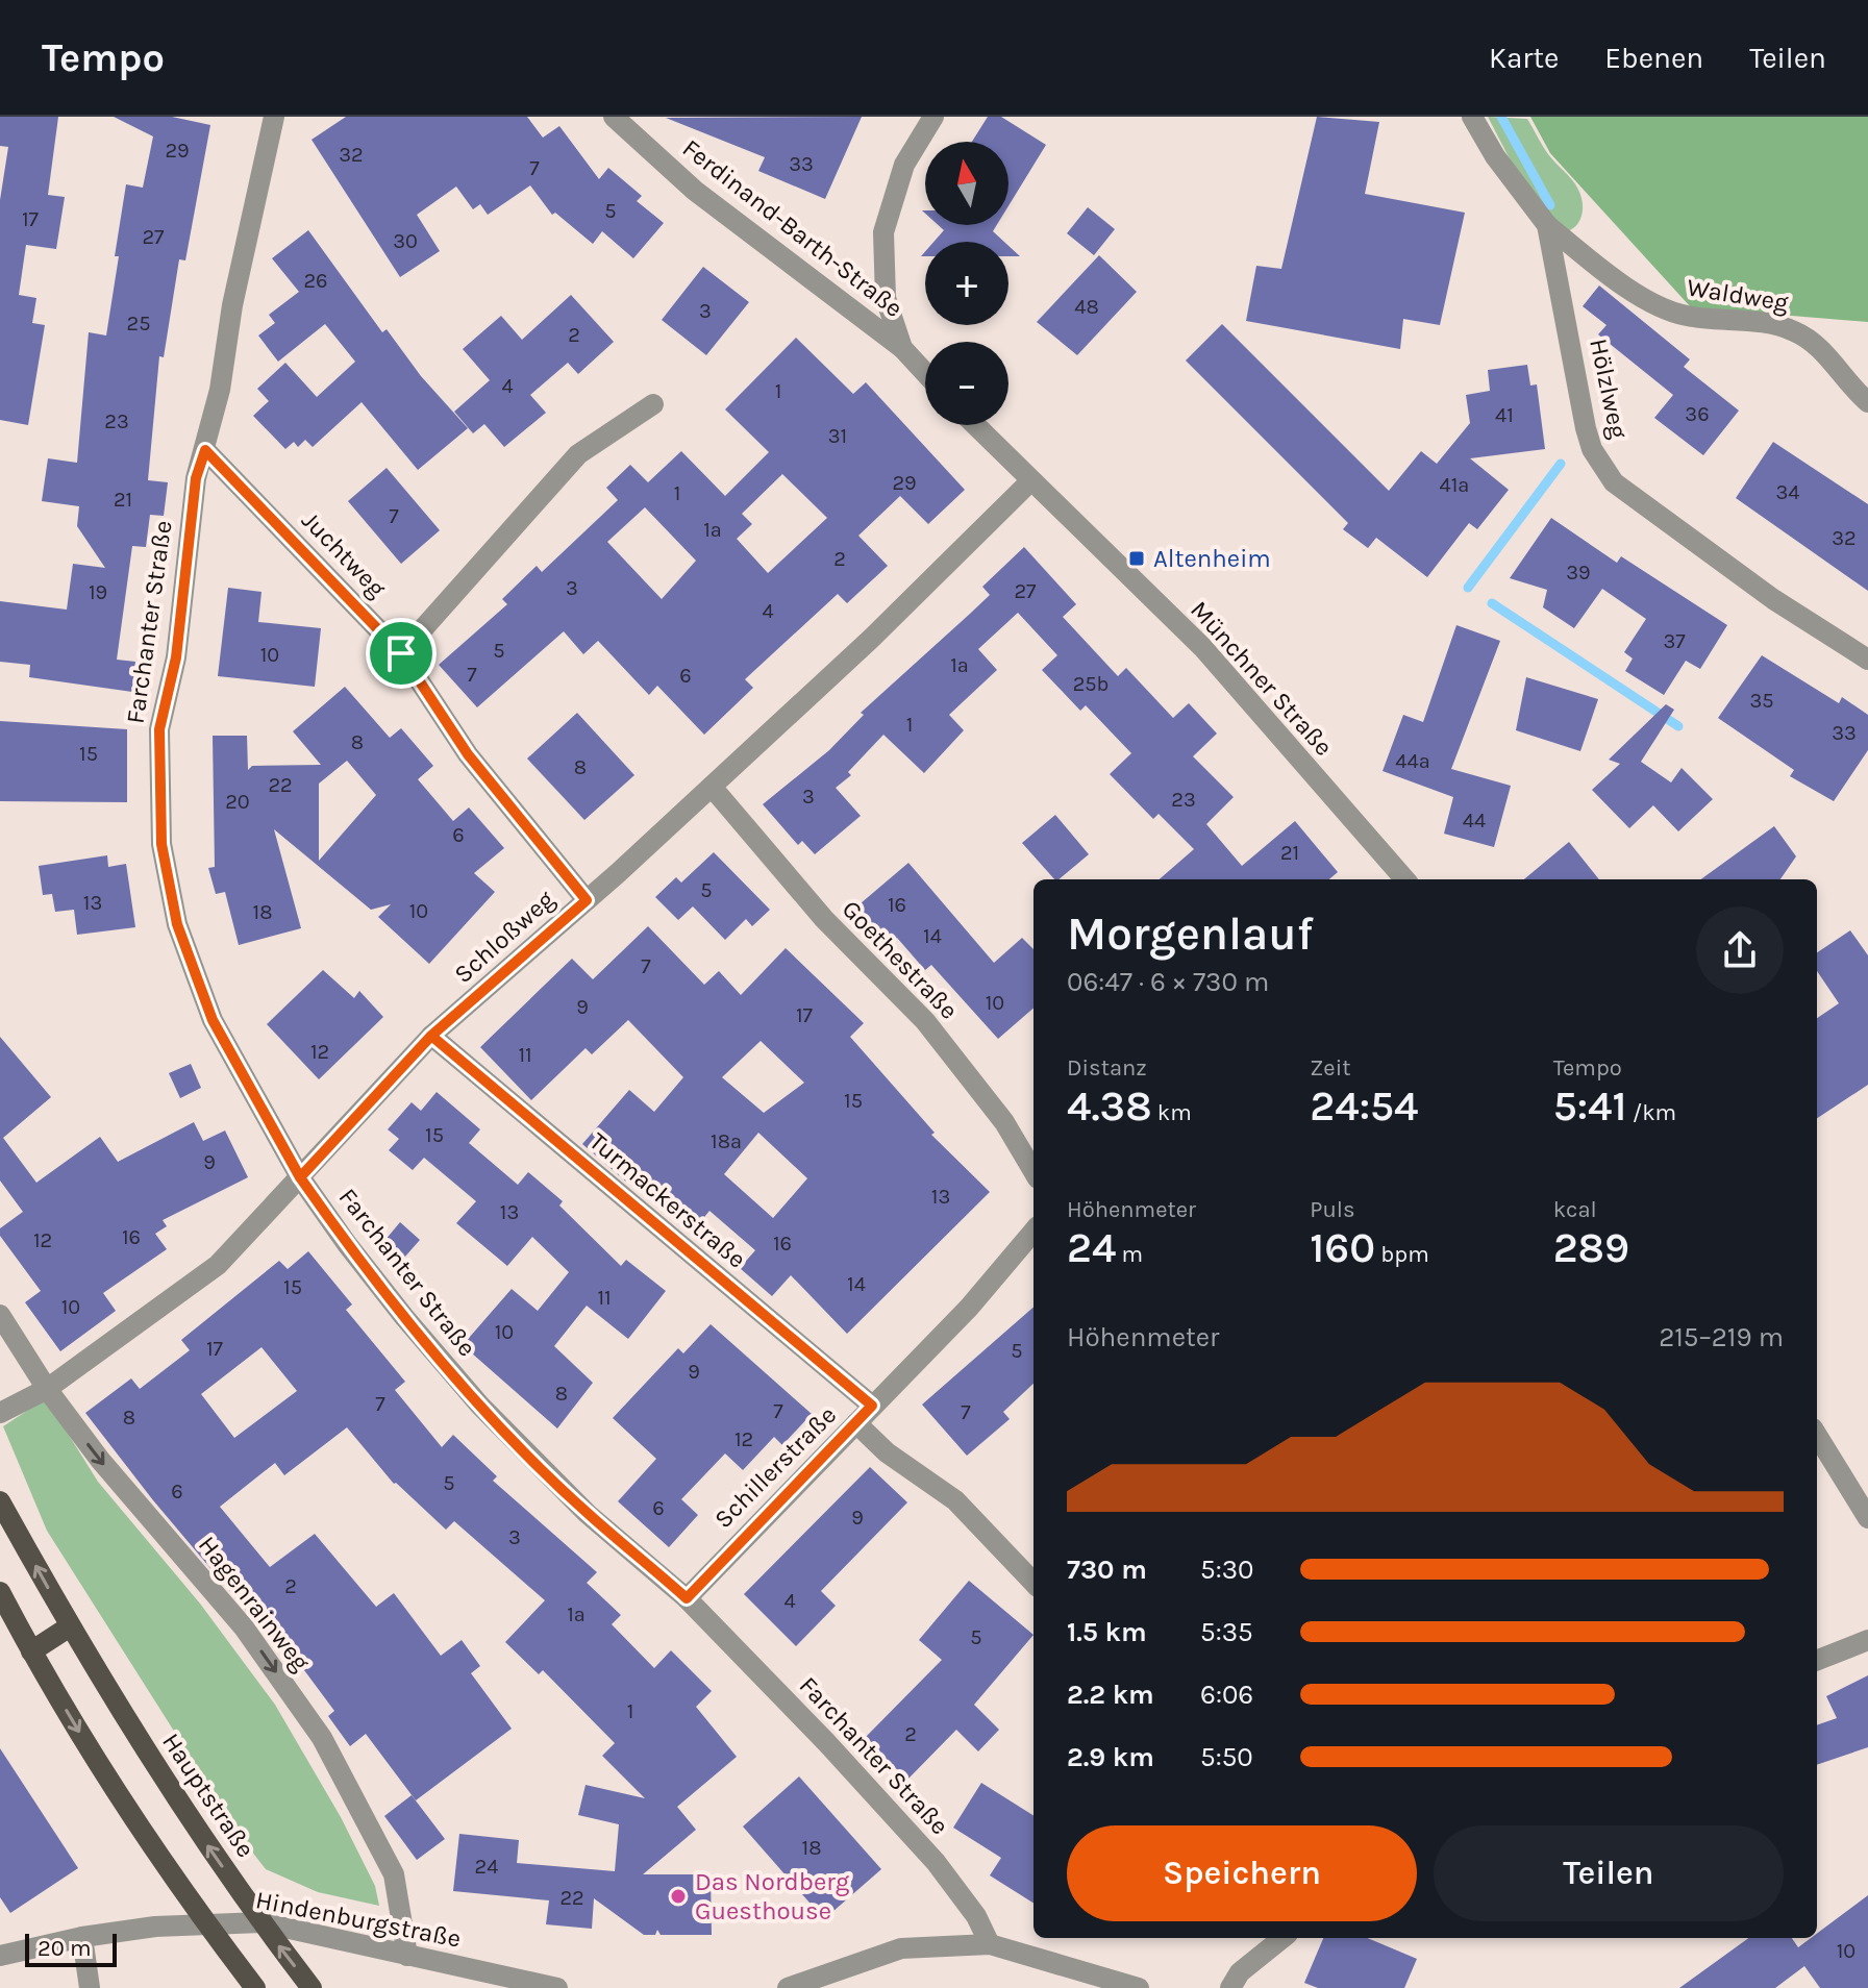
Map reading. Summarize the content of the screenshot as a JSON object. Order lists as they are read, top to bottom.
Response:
{
  "streets": {
    "main road": ["Hauptstraße"],
    "street": [
      "Ferdinand-Barth-Straße",
      "Waldweg",
      "Hölzlweg",
      "Juchtweg",
      "Farchanter Straße",
      "Münchner Straße",
      "Schloßweg",
      "Goethestraße",
      "Turmackerstraße",
      "Schillerstraße",
      "Hagenrainweg",
      "Hindenburgstraße"
    ]
  },
  "crossings": [
    ["Waldweg", "Hölzlweg"],
    ["Juchtweg", "Farchanter Straße"],
    ["Juchtweg", "Schloßweg"],
    ["Farchanter Straße", "Schloßweg"],
    ["Farchanter Straße", "Schillerstraße"],
    ["Münchner Straße", "Schloßweg"],
    ["Schloßweg", "Goethestraße"],
    ["Schloßweg", "Turmackerstraße"],
    ["Schloßweg", "Hagenrainweg"],
    ["Turmackerstraße", "Schillerstraße"],
    ["Hagenrainweg", "Hindenburgstraße"],
    ["Hauptstraße", "Hindenburgstraße"]
  ],
  "one_way": ["Hagenrainweg"],
  "places": {
    "transit": ["Altenheim"],
    "other": ["Das Nordberg Guesthouse"]
  },
  "house_numbers": [
    "29",
    "32",
    "33",
    "7",
    "5",
    "17",
    "27",
    "30",
    "26",
    "48",
    "3",
    "25",
    "2",
    "4",
    "1",
    "36",
    "41",
    "23",
    "31",
    "29",
    "41a",
    "34",
    "1",
    "21",
    "7",
    "1a",
    "32",
    "2",
    "39",
    "3",
    "27",
    "19",
    "4",
    "37",
    "5",
    "10",
    "1a",
    "7",
    "6",
    "25b",
    "35",
    "1",
    "33",
    "8",
    "15",
    "44a",
    "8",
    "22",
    "3",
    "23",
    "20",
    "44",
    "6",
    "21",
    "5",
    "13",
    "16",
    "10",
    "18",
    "14",
    "7",
    "10",
    "9",
    "17",
    "12",
    "11",
    "15",
    "15",
    "18a",
    "9",
    "13",
    "13",
    "16",
    "12",
    "16",
    "14",
    "15",
    "11",
    "10",
    "10",
    "17",
    "5",
    "9",
    "8",
    "7",
    "7",
    "7",
    "8",
    "12",
    "5",
    "6",
    "6",
    "9",
    "3",
    "2",
    "4",
    "1a",
    "5",
    "1",
    "2",
    "18",
    "24",
    "22",
    "10"
  ],
  "scale_bar": "20 m",
  "north": "top",
  "page": {
    "header": "Tempo",
    "nav": ["Karte", "Ebenen", "Teilen"],
    "map_buttons": ["+", "−"],
    "heading": ["Morgenlauf", "06:47 · 6 × 730 m"],
    "stats": [
      ["Distanz", "4.38 km"],
      ["Zeit", "24:54"],
      ["Tempo", "5:41 /km"],
      ["Höhenmeter", "24 m"],
      ["Puls", "160 bpm"],
      ["kcal", "289"]
    ],
    "chart": ["Höhenmeter", "215–219 m"],
    "list": [
      {
        "name": "730 m",
        "note": "5:30"
      },
      {
        "name": "1.5 km",
        "note": "5:35"
      },
      {
        "name": "2.2 km",
        "note": "6:06"
      },
      {
        "name": "2.9 km",
        "note": "5:50"
      }
    ],
    "buttons": ["Speichern", "Teilen"],
    "scale": "20 m"
  }
}
